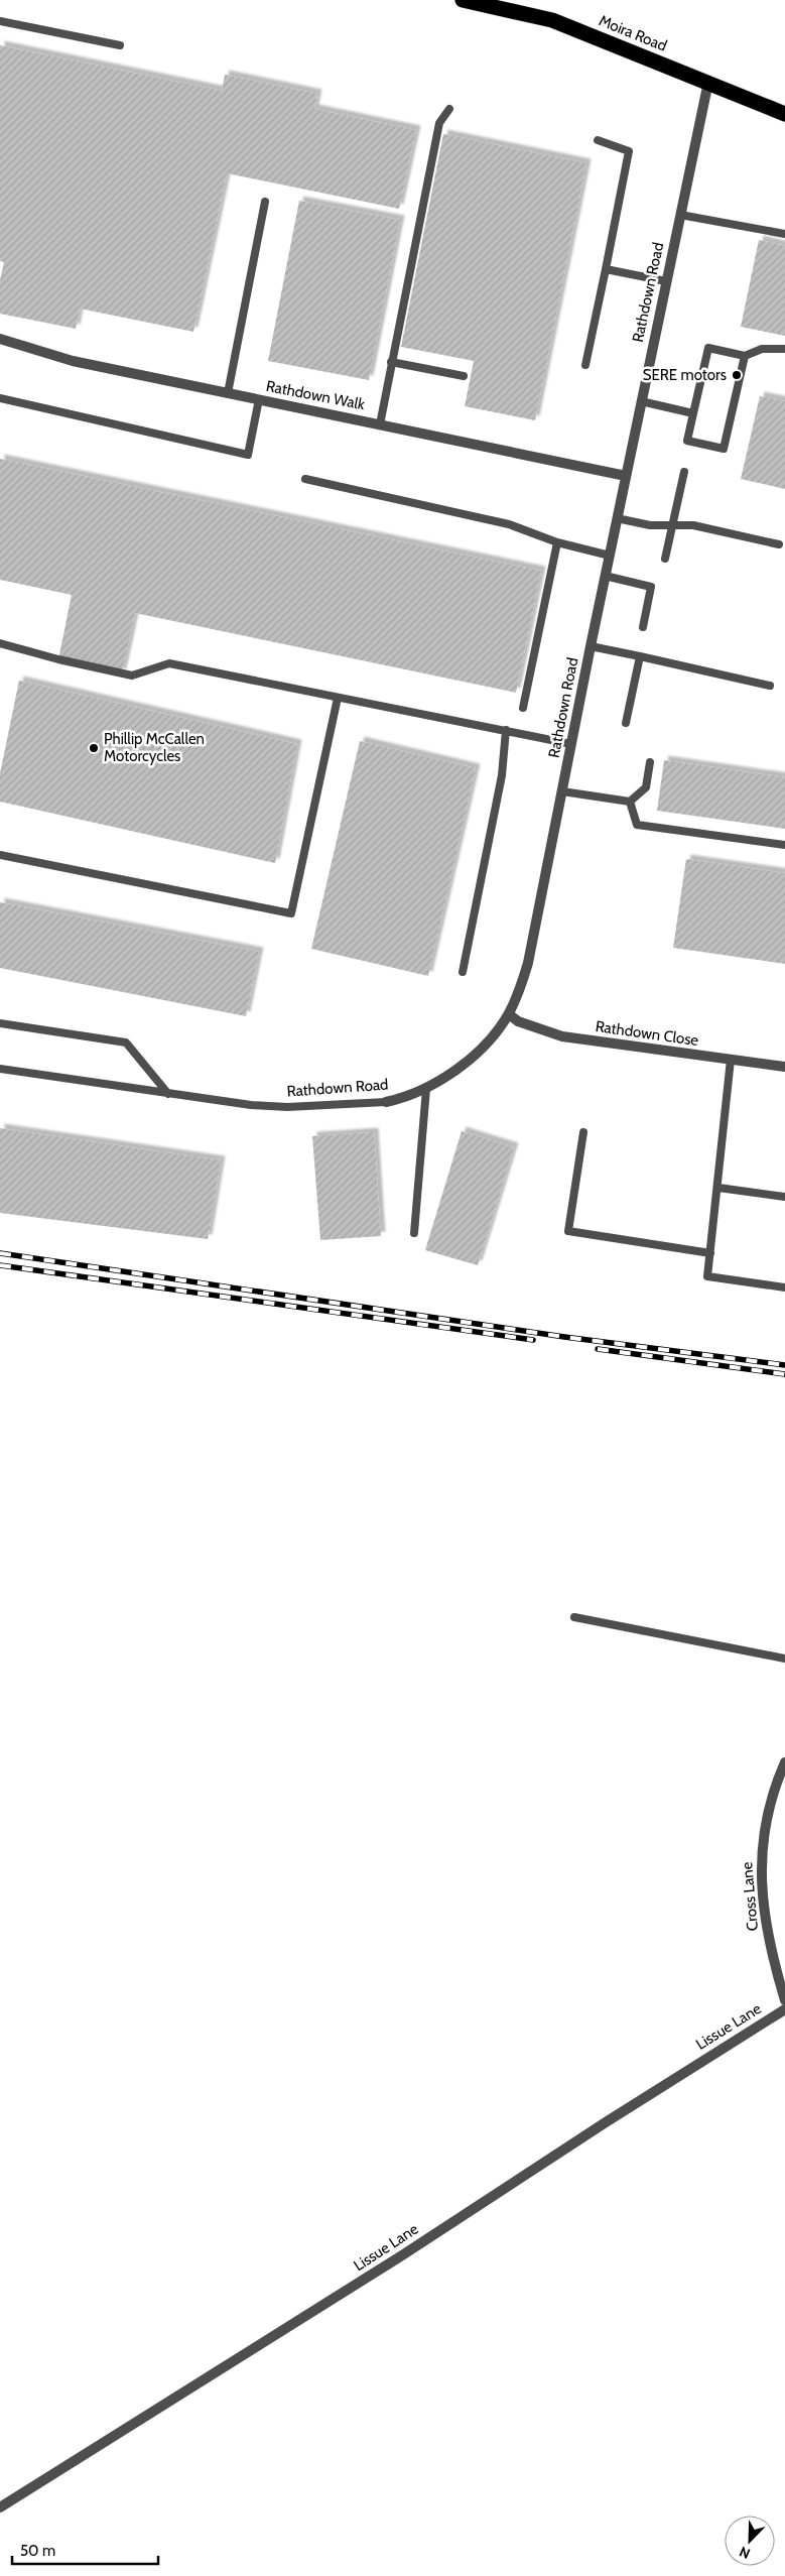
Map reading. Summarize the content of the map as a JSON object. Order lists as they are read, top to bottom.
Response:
{
  "streets": {
    "highway": ["Moira Road"],
    "street": [
      "Rathdown Road",
      "Rathdown Walk",
      "Rathdown Close",
      "Cross Lane",
      "Lissue Lane"
    ]
  },
  "crossings": [
    ["Moira Road", "Rathdown Road"],
    ["Rathdown Road", "Rathdown Walk"],
    ["Rathdown Road", "Rathdown Close"]
  ],
  "places": ["SERE motors", "Phillip McCallen Motorcycles"],
  "scale_bar": "50 m",
  "north": "bottom left"
}
